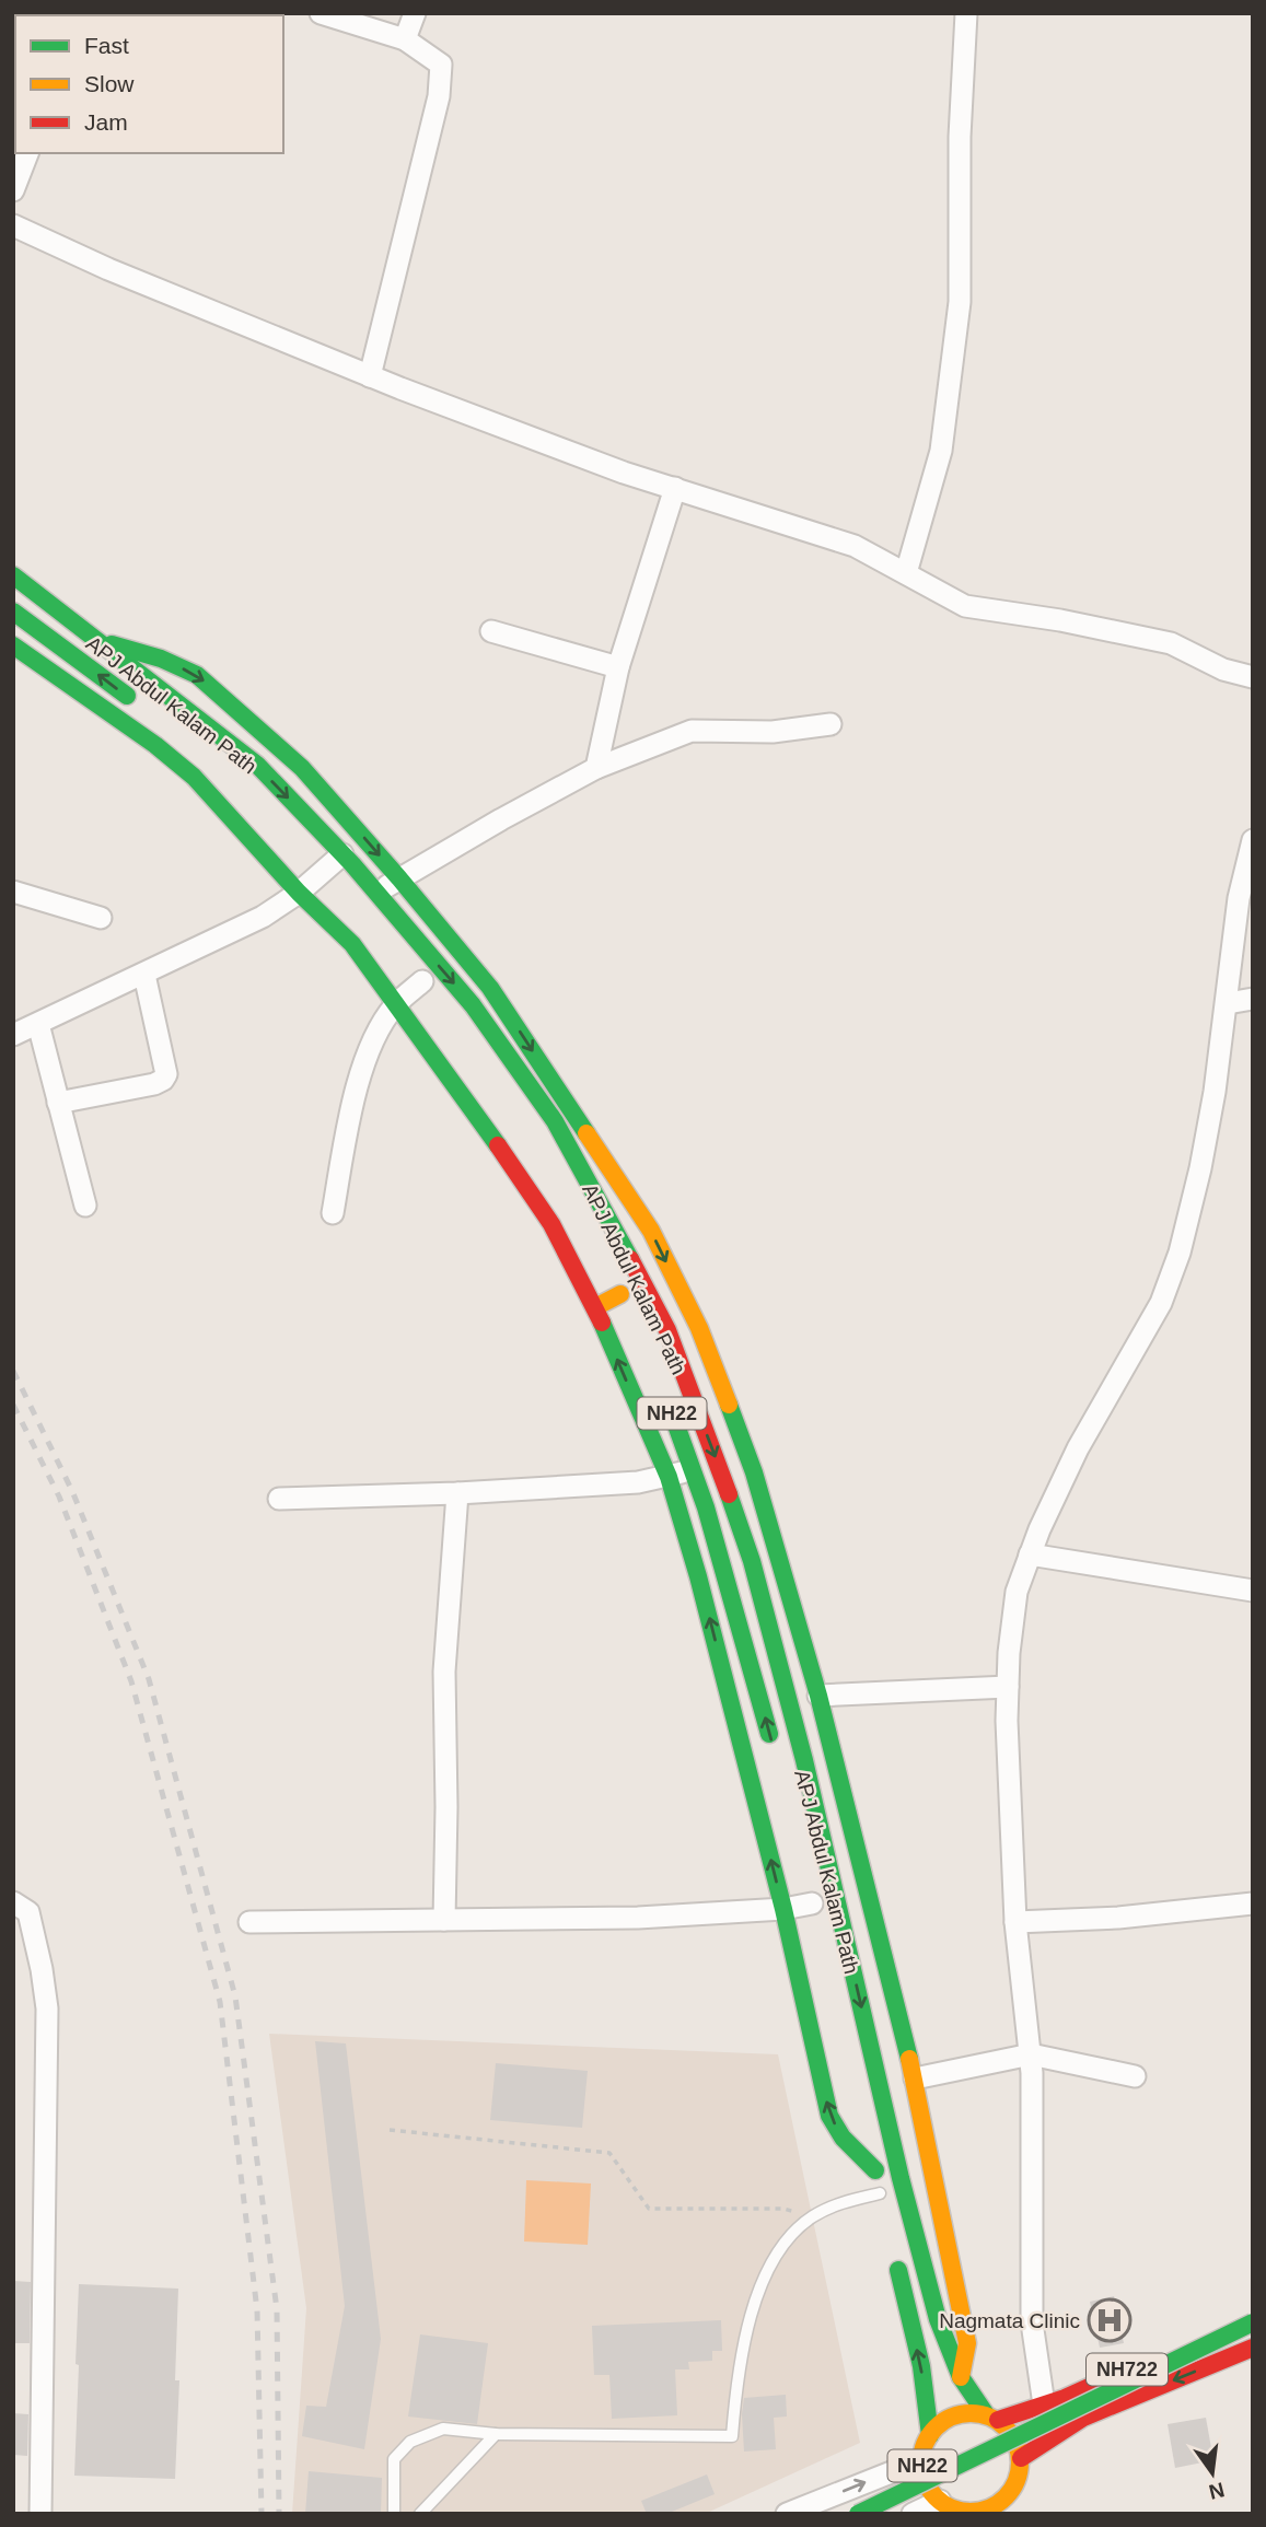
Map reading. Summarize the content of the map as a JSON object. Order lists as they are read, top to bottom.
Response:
{
  "streets": {
    "main road": ["APJ Abdul Kalam Path", "NH22", "NH722"]
  },
  "crossings": [
    ["APJ Abdul Kalam Path", "NH22"],
    ["NH22", "NH722"]
  ],
  "places": {
    "hospital": ["Nagmata Clinic"]
  },
  "legend": ["Fast", "Slow", "Jam"],
  "north": "bottom"
}
